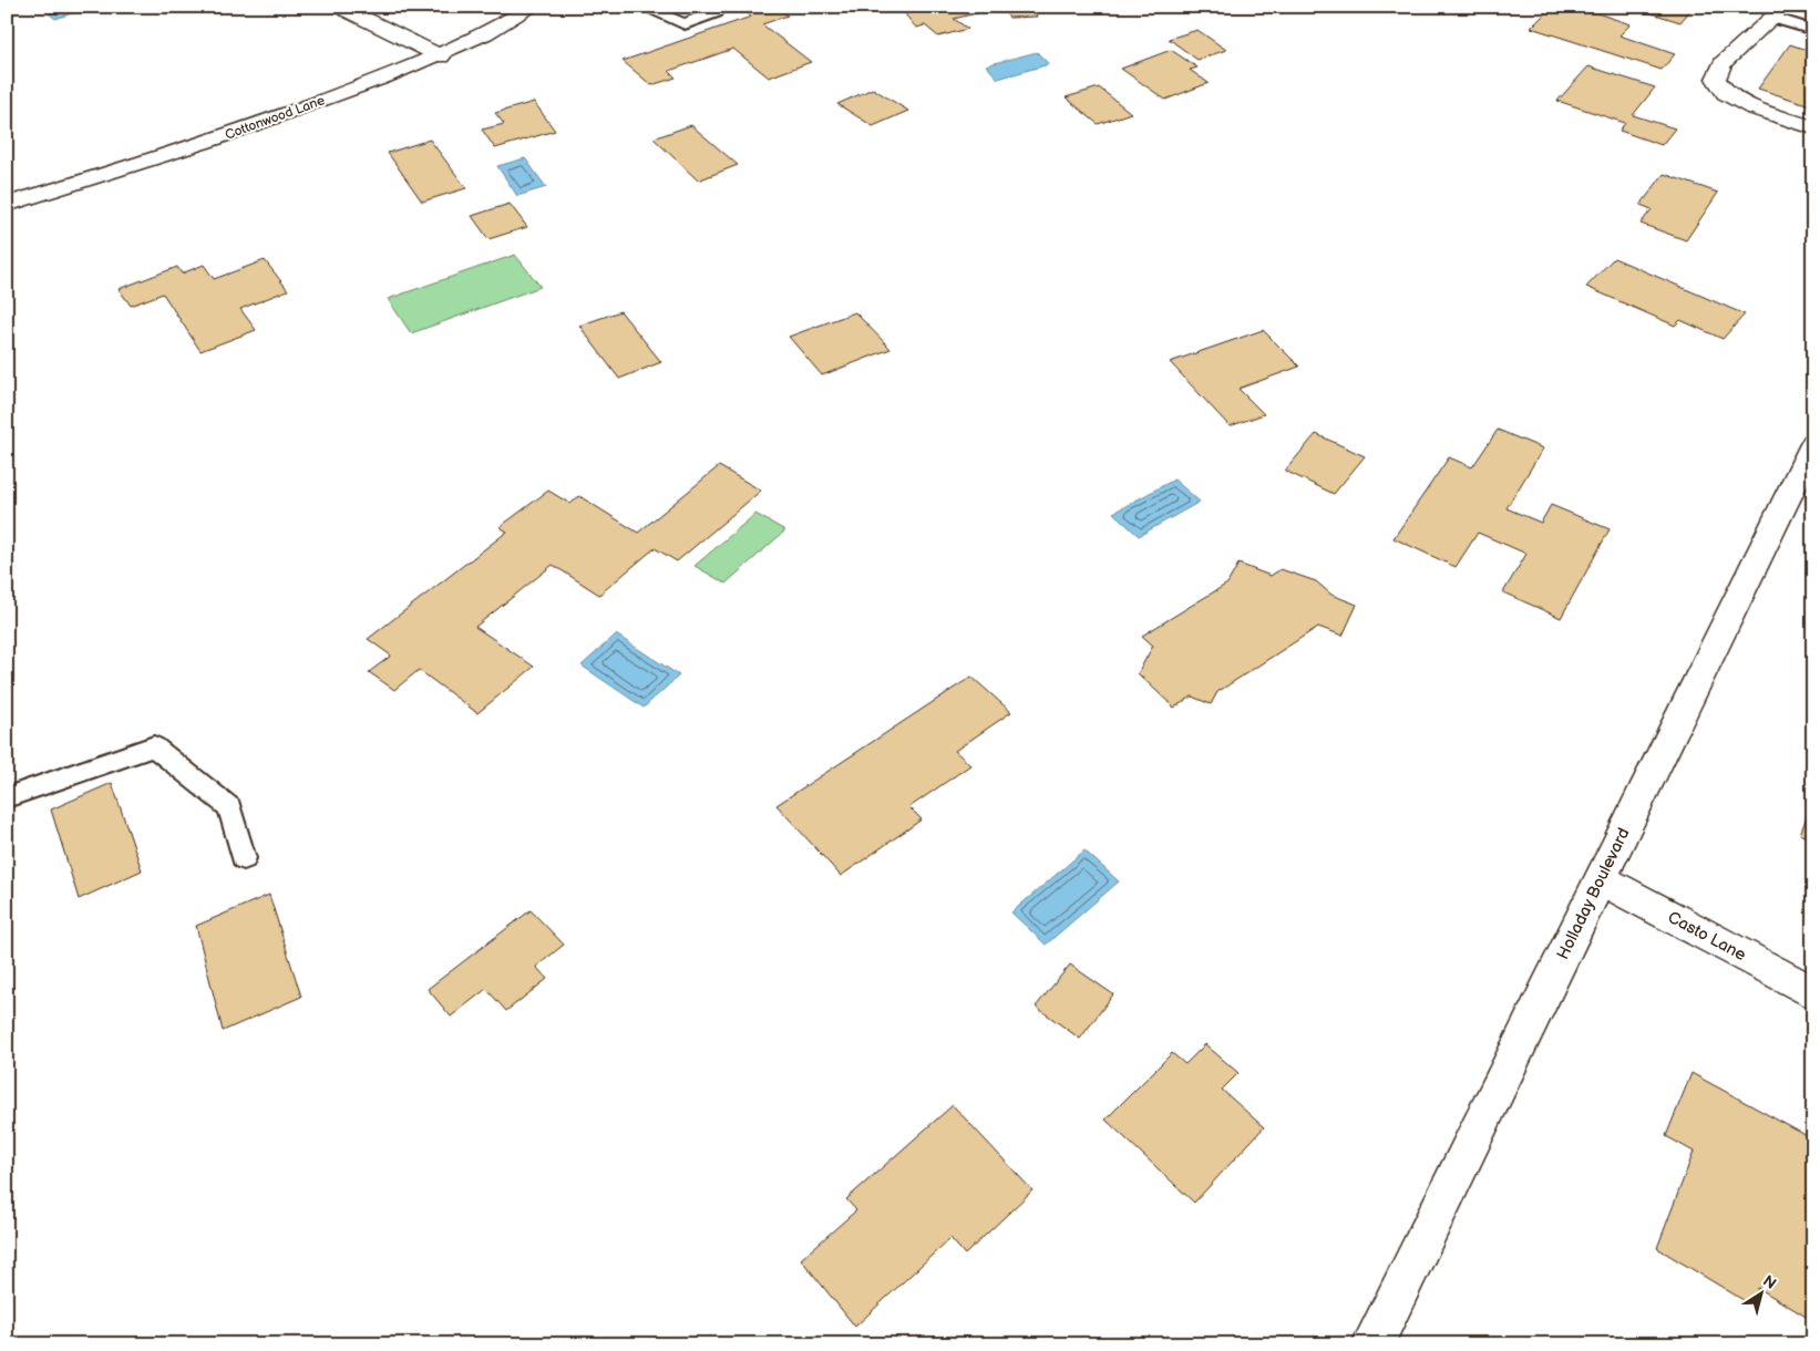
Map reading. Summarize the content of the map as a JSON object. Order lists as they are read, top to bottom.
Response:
{
  "streets": {
    "street": ["Cottonwood Lane", "Holladay Boulevard", "Casto Lane"]
  },
  "crossings": [
    ["Holladay Boulevard", "Casto Lane"]
  ],
  "north": "top right"
}
